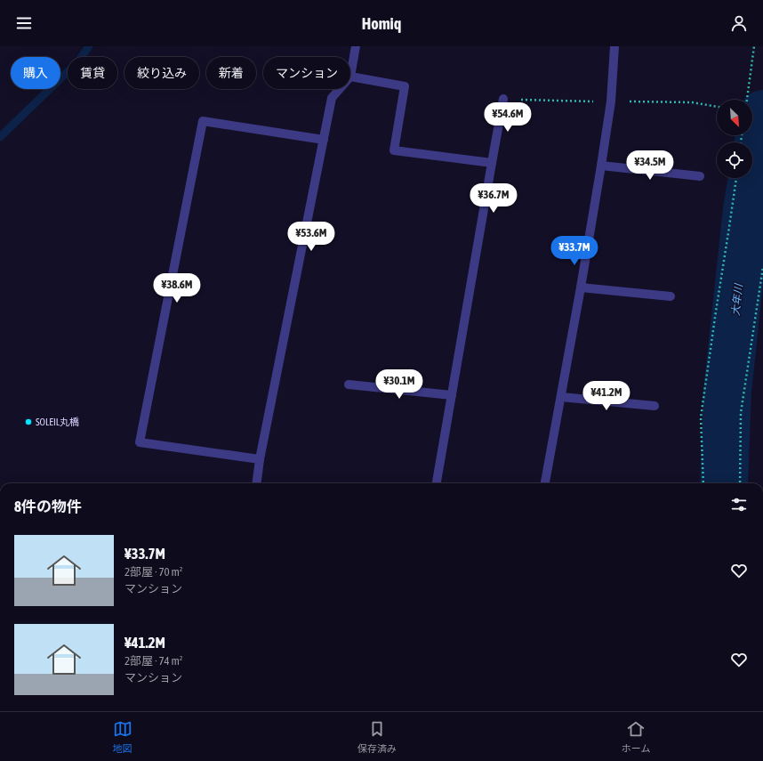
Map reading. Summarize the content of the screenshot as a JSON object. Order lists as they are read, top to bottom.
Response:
{
  "water": ["大年川"],
  "places": ["SOLEIL丸橋"],
  "north": "bottom right",
  "page": {
    "header": "Homiq",
    "chip": [
      "購入",
      "賃貸",
      "絞り込み",
      "新着",
      "マンション"
    ],
    "price": [
      "¥54.6M",
      "¥34.5M",
      "¥36.7M",
      "¥53.6M",
      "¥33.7M",
      "¥38.6M",
      "¥30.1M",
      "¥41.2M"
    ],
    "heading": "8件の物件",
    "list": [
      {
        "name": "¥33.7M",
        "note": "2部屋 · 70 m² · マンション"
      },
      {
        "name": "¥41.2M",
        "note": "2部屋 · 74 m² · マンション"
      }
    ],
    "tabs": ["地図", "保存済み", "ホーム"]
  }
}
